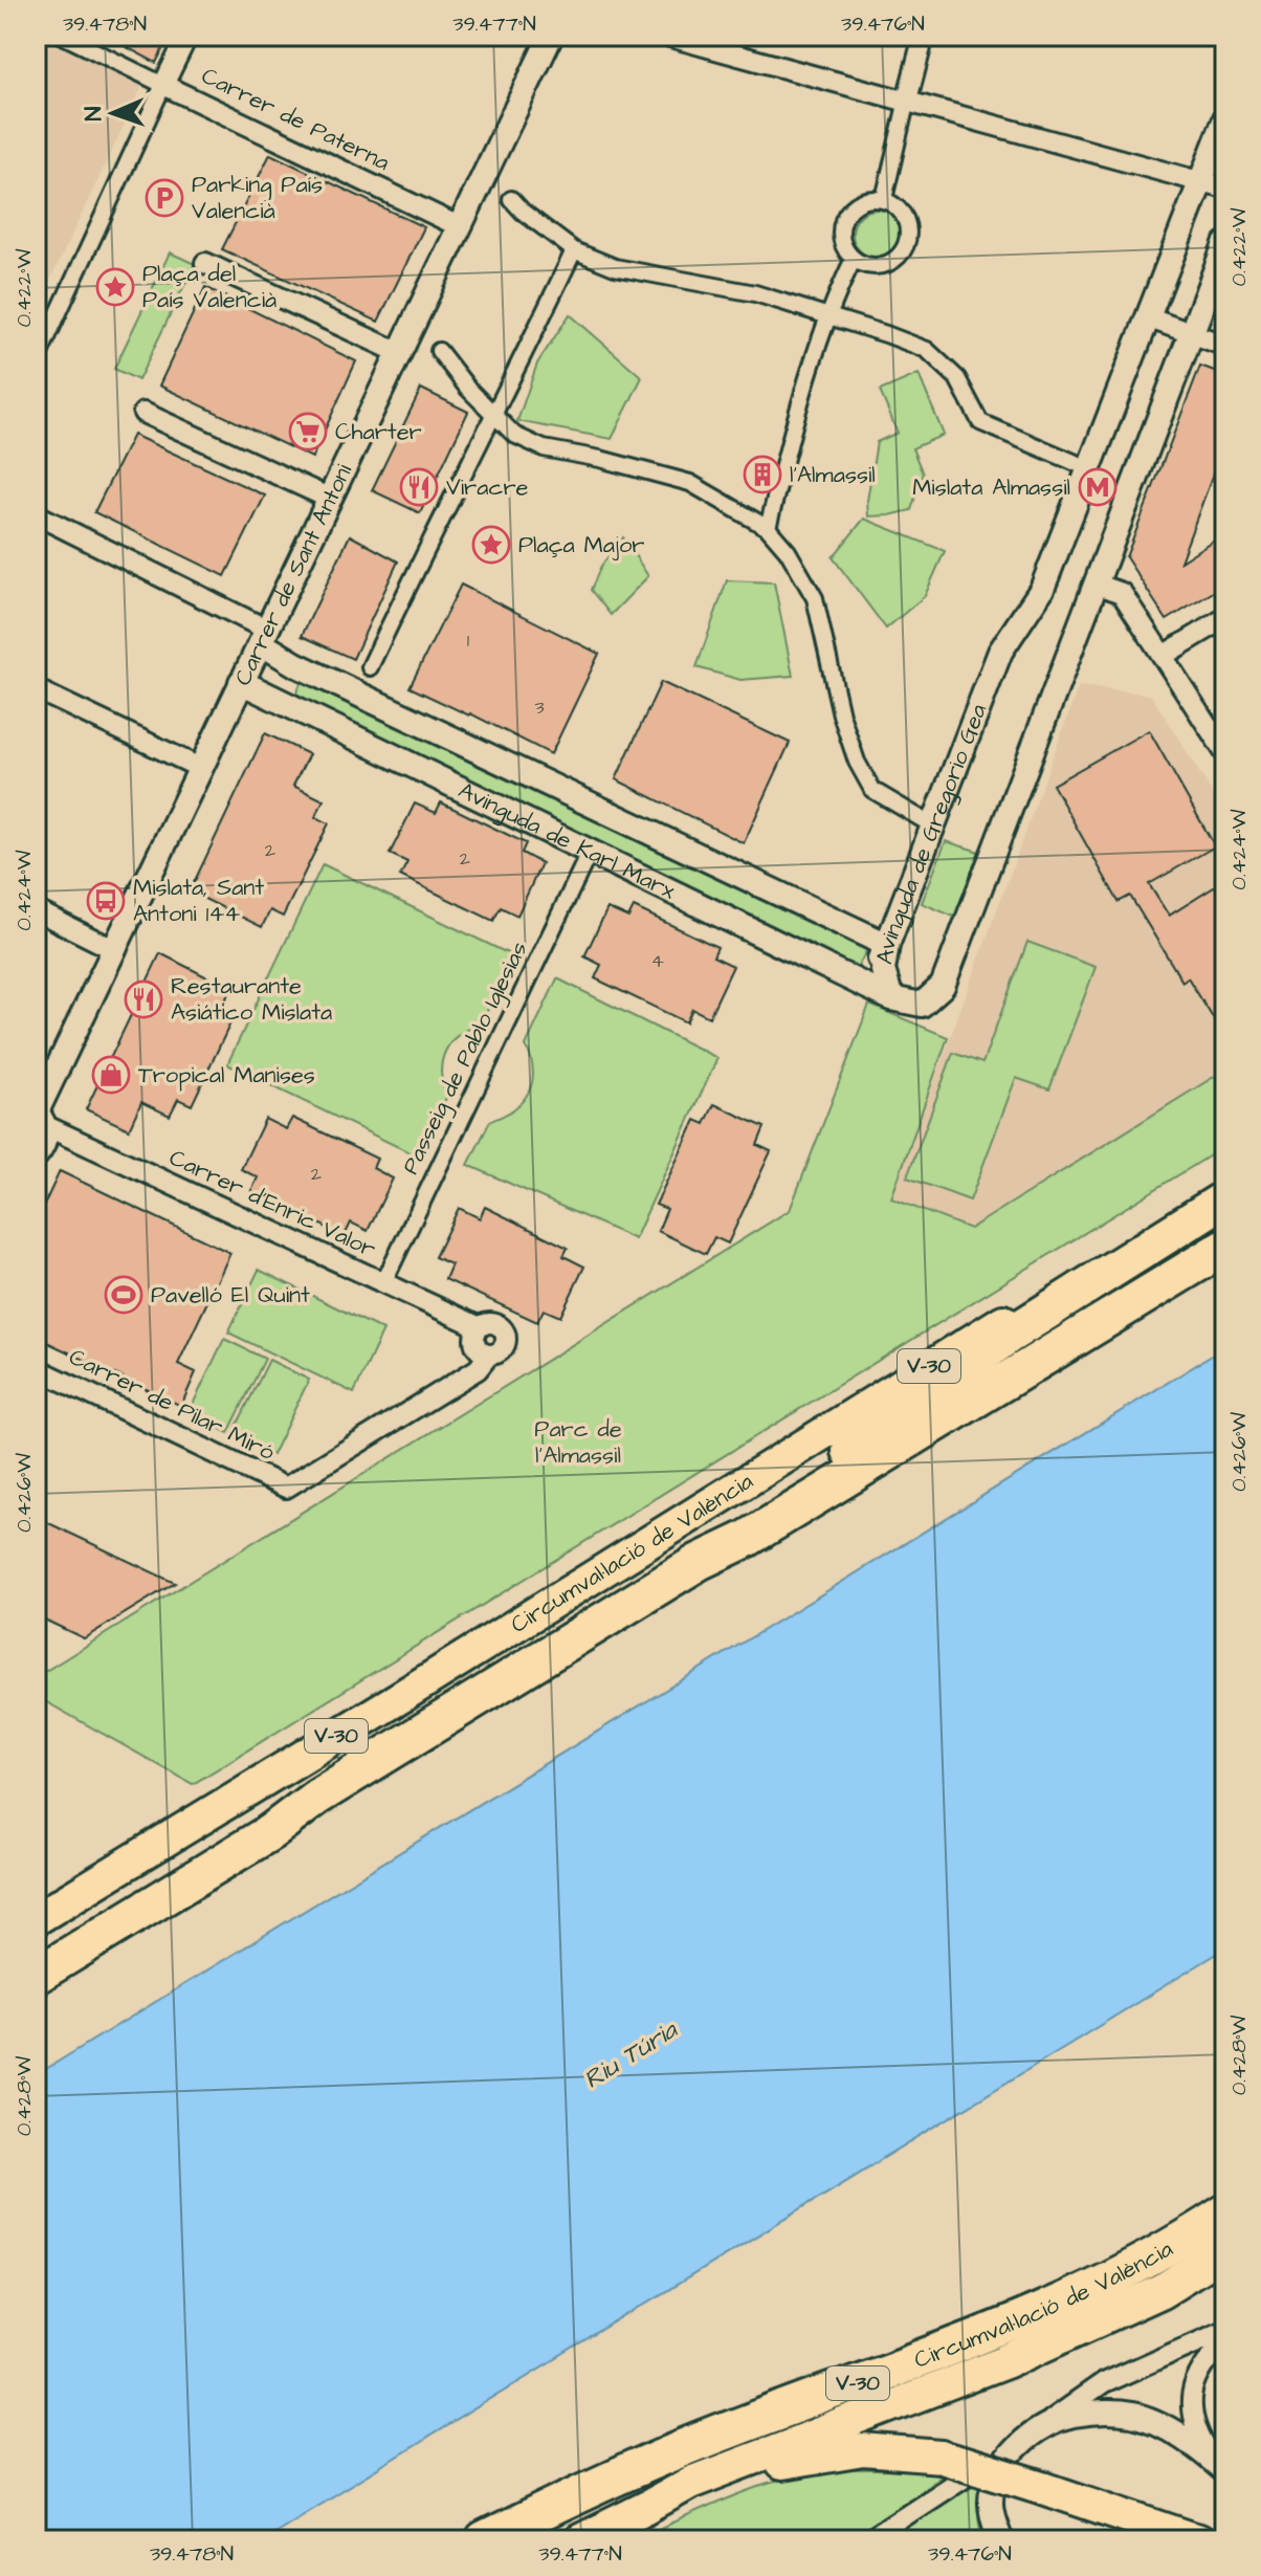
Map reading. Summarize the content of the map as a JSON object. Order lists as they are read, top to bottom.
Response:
{
  "streets": {
    "highway": ["V-30", "Circumval·lació de València"],
    "street": [
      "Carrer de Paterna",
      "Carrer de Sant Antoni",
      "Avinguda de Gregorio Gea",
      "Avinguda de Karl Marx",
      "Passeig de Pablo Iglesias",
      "Carrer d'Enric Valor",
      "Carrer de Pilar Miró"
    ]
  },
  "crossings": [
    ["Carrer de Paterna", "Carrer de Sant Antoni"],
    ["Carrer de Sant Antoni", "Avinguda de Karl Marx"],
    ["Carrer de Sant Antoni", "Carrer d'Enric Valor"],
    ["Avinguda de Gregorio Gea", "Avinguda de Karl Marx"],
    ["Avinguda de Karl Marx", "Passeig de Pablo Iglesias"],
    ["Passeig de Pablo Iglesias", "Carrer d'Enric Valor"],
    ["Carrer d'Enric Valor", "Carrer de Pilar Miró"]
  ],
  "water": ["Riu Túria"],
  "parks": ["Parc de l'Almassil"],
  "places": {
    "parking": ["Parking País Valencià"],
    "place": ["Plaça del País Valencià", "Plaça Major"],
    "supermarket": ["Charter"],
    "building": ["l'Almassil"],
    "restaurant": ["Viracre", "Restaurante Asiático Mislata"],
    "metro station": ["Mislata Almassil"],
    "bus stop": ["Mislata, Sant Antoni 144"],
    "shop": ["Tropical Manises"],
    "sports": ["Pavelló El Quint"]
  },
  "house_numbers": [
    "1",
    "3",
    "2",
    "2",
    "4",
    "2"
  ],
  "north": "left",
  "coordinates": [
    "39.478°N",
    "39.477°N",
    "39.476°N",
    "0.422°W",
    "0.424°W",
    "0.426°W",
    "0.428°W"
  ]
}
